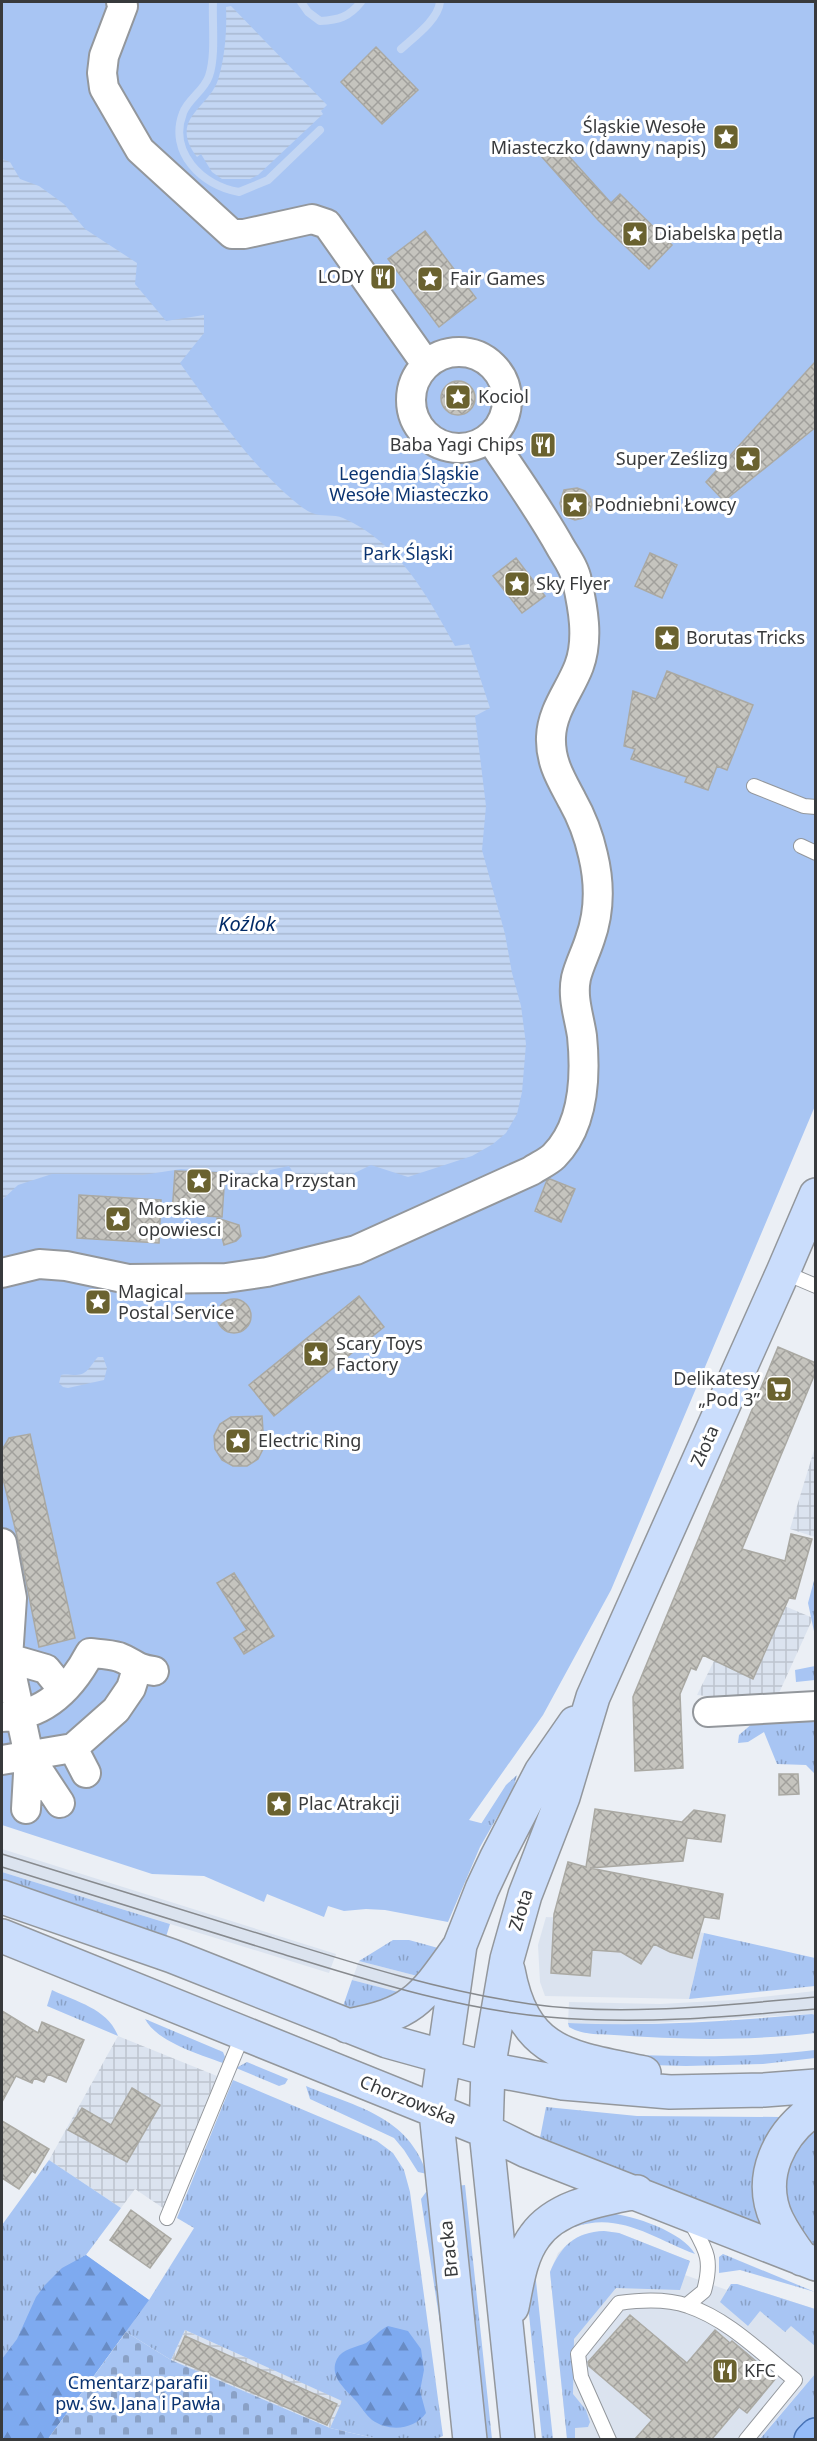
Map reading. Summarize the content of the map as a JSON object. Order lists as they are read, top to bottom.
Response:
{
  "streets": {
    "main road": ["Złota", "Chorzowska", "Bracka"]
  },
  "crossings": [
    ["Złota", "Chorzowska"],
    ["Złota", "Bracka"],
    ["Chorzowska", "Bracka"]
  ],
  "water": ["Koźlok"],
  "parks": ["Legendia Śląskie Wesołe Miasteczko", "Park Śląski", "Cmentarz parafii pw. św. Jana i Pawła"],
  "places": {
    "place": [
      "Śląskie Wesołe Miasteczko (dawny napis)",
      "Diabelska pętla",
      "Fair Games",
      "Kociol",
      "Super Ześlizg",
      "Podniebni Łowcy",
      "Sky Flyer",
      "Borutas Tricks",
      "Piracka Przystan",
      "Morskie opowiesci",
      "Magical Postal Service",
      "Scary Toys Factory",
      "Electric Ring",
      "Plac Atrakcji"
    ],
    "restaurant": ["LODY", "Baba Yagi Chips", "KFC"],
    "supermarket": ["Delikatesy „Pod 3”"]
  }
}
